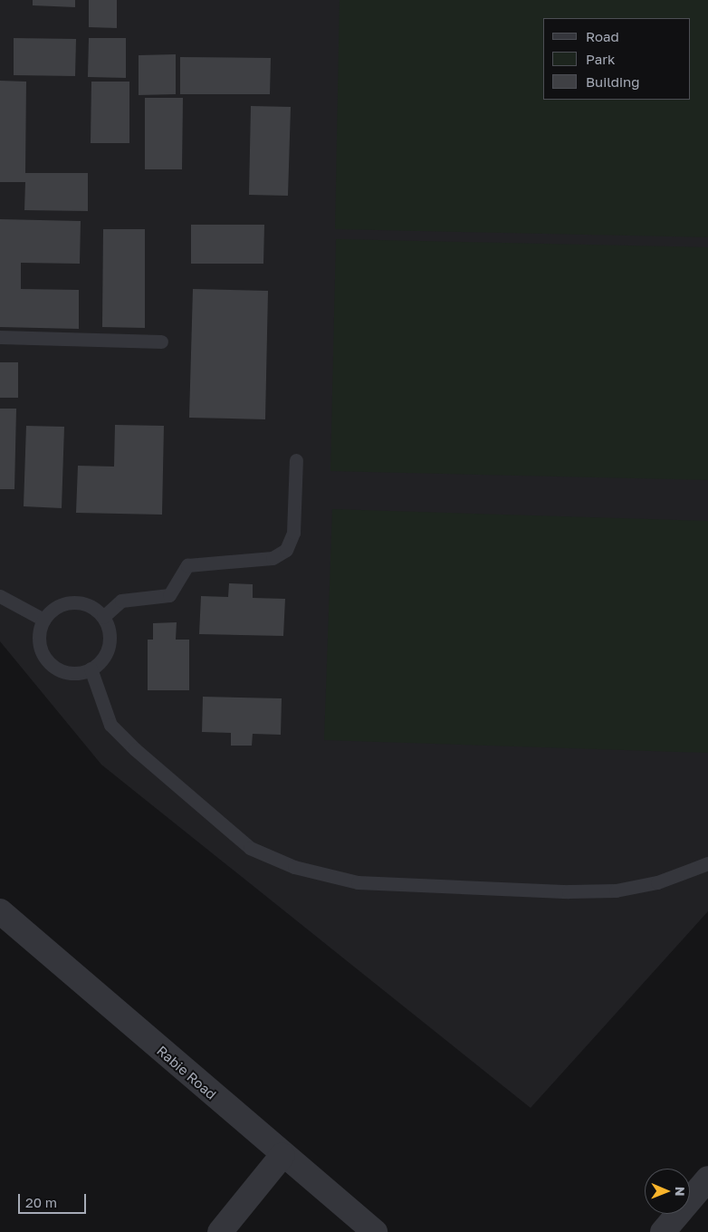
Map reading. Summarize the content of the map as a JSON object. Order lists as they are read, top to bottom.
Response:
{
  "streets": {
    "street": ["Rabie Road"]
  },
  "legend": ["Road", "Park", "Building"],
  "scale_bar": "20 m",
  "north": "right"
}
